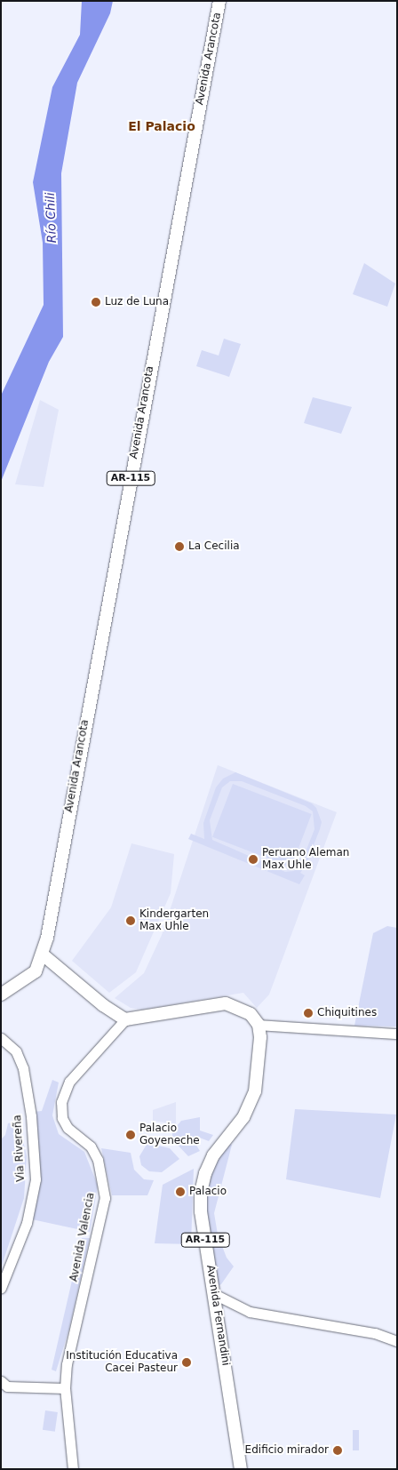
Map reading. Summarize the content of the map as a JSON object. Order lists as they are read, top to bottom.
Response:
{
  "streets": {
    "main road": ["Avenida Arancota", "AR-115", "Avenida Fernandini"],
    "street": ["Via Rivereña", "Avenida Valencia"]
  },
  "districts": ["El Palacio"],
  "water": ["Río Chili"],
  "places": [
    "Luz de Luna",
    "La Cecilia",
    "Peruano Aleman Max Uhle",
    "Kindergarten Max Uhle",
    "Chiquitines",
    "Palacio Goyeneche",
    "Palacio",
    "Institución Educativa Cacei Pasteur",
    "Edificio mirador"
  ]
}
